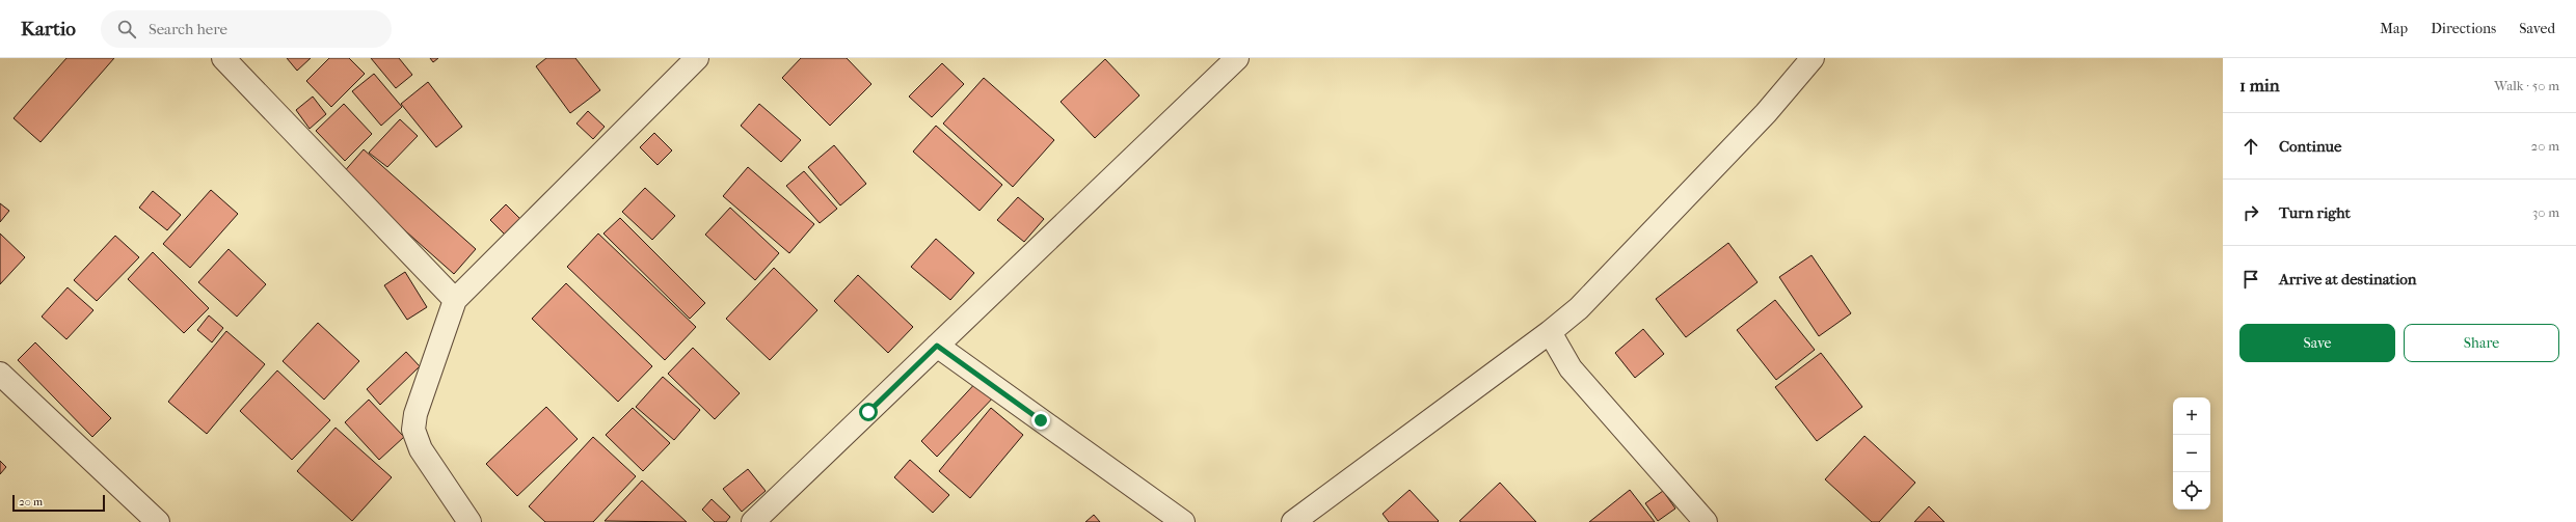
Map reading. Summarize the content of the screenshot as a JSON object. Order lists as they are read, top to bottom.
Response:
{
  "scale_bar": "20 m",
  "page": {
    "header": "Kartio",
    "search": "Search here",
    "nav": ["Map", "Directions", "Saved"],
    "heading": ["1 min", "Walk · 50 m"],
    "list": [
      ["Continue", "20 m"],
      ["Turn right", "30 m"],
      "Arrive at destination"
    ],
    "buttons": ["Save", "Share"],
    "map_buttons": ["+", "−"],
    "scale": "20 m"
  }
}
